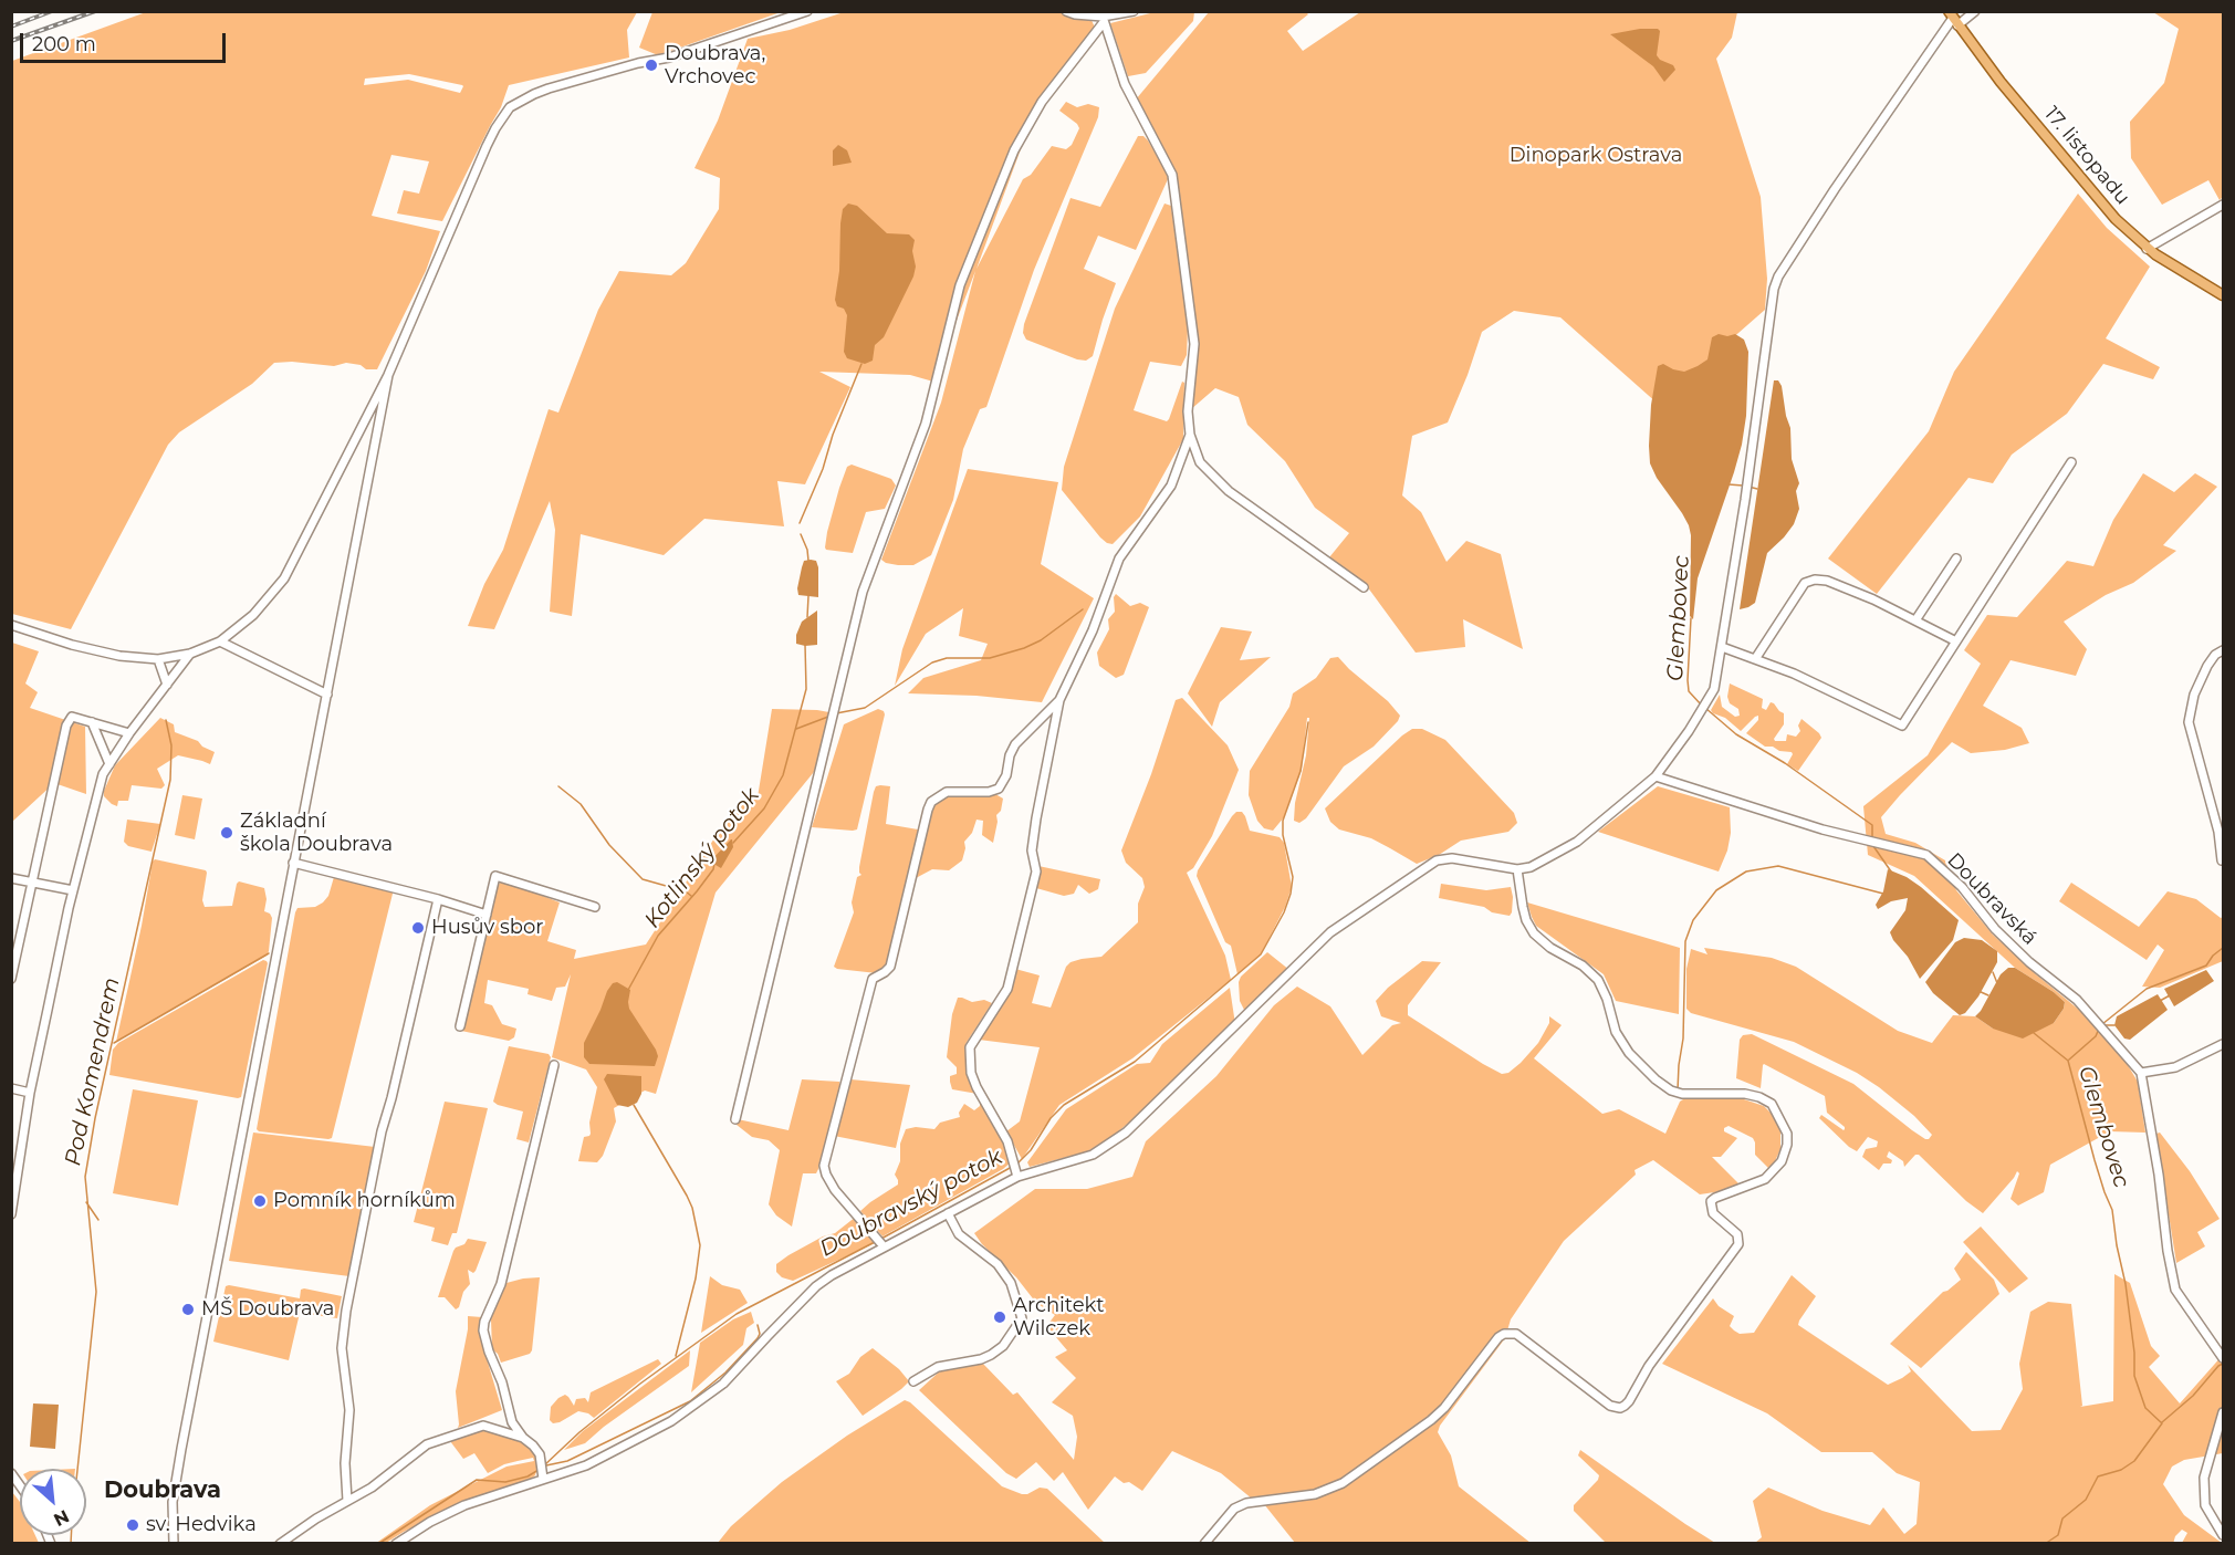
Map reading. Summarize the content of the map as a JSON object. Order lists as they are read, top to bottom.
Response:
{
  "streets": {
    "main road": ["17. listopadu"],
    "street": ["Doubravská"]
  },
  "districts": ["Doubrava"],
  "water": [
    "Glembovec",
    "Kotlinský potok",
    "Pod Komendrem",
    "Doubravský potok"
  ],
  "parks": ["Dinopark Ostrava"],
  "places": [
    "Doubrava, Vrchovec",
    "Základní škola Doubrava",
    "Husův sbor",
    "Pomník horníkům",
    "MŠ Doubrava",
    "Architekt Wilczek",
    "sv. Hedvika"
  ],
  "scale_bar": "200 m",
  "north": "bottom right"
}
